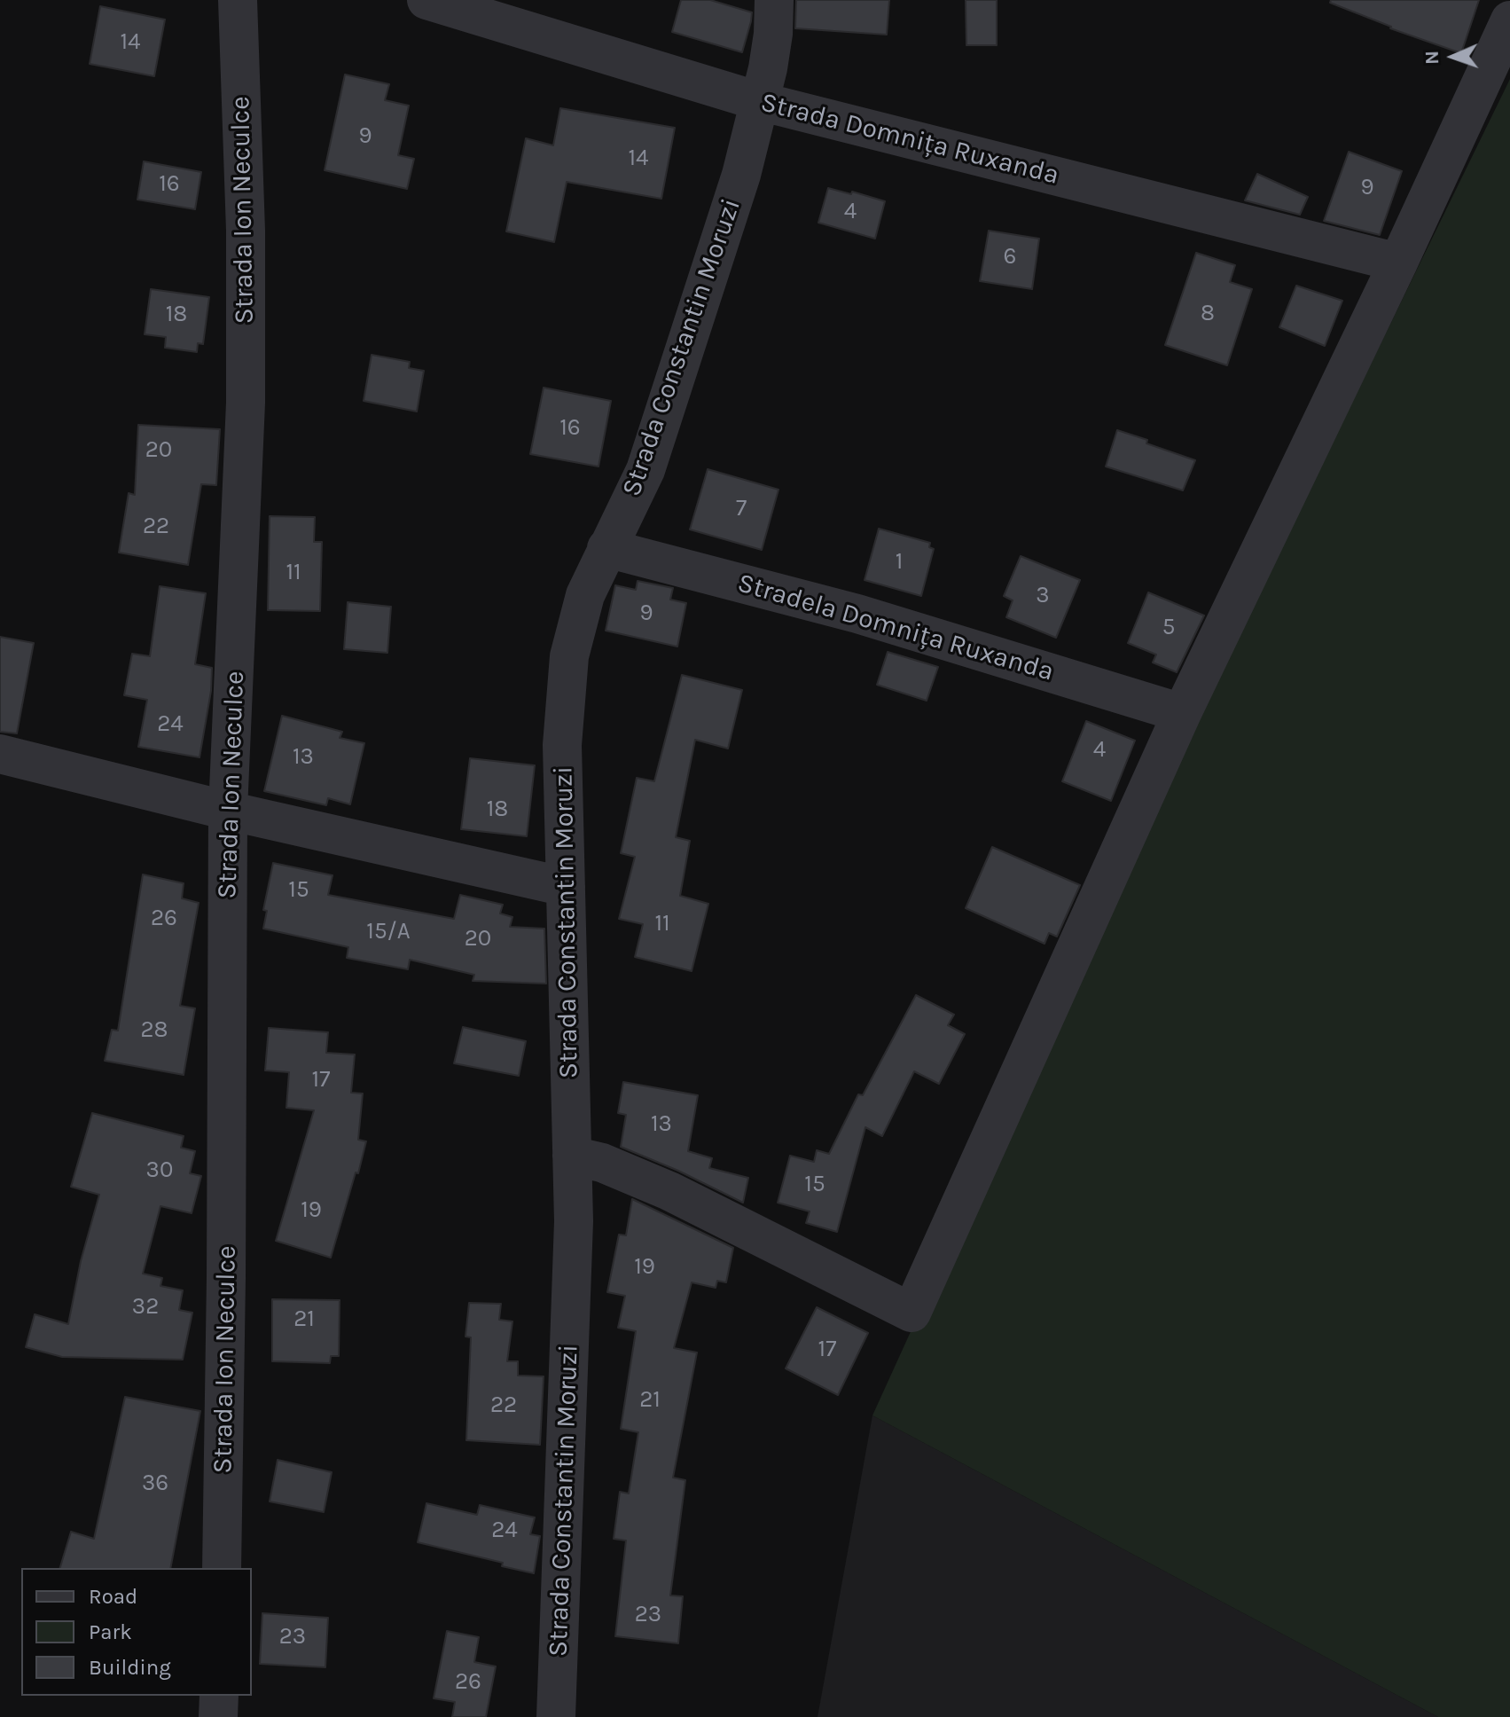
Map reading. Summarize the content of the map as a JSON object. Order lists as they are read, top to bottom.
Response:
{
  "streets": {
    "street": [
      "Strada Domnița Ruxanda",
      "Strada Ion Neculce",
      "Strada Constantin Moruzi",
      "Stradela Domnița Ruxanda"
    ]
  },
  "crossings": [
    ["Strada Domnița Ruxanda", "Strada Constantin Moruzi"],
    ["Strada Constantin Moruzi", "Stradela Domnița Ruxanda"]
  ],
  "house_numbers": [
    "14",
    "9",
    "14",
    "16",
    "9",
    "4",
    "6",
    "8",
    "18",
    "16",
    "20",
    "7",
    "22",
    "1",
    "11",
    "3",
    "9",
    "5",
    "24",
    "4",
    "13",
    "18",
    "15",
    "26",
    "11",
    "15/A",
    "20",
    "28",
    "17",
    "13",
    "30",
    "15",
    "19",
    "19",
    "32",
    "21",
    "17",
    "21",
    "22",
    "36",
    "24",
    "23",
    "23",
    "26"
  ],
  "legend": ["Road", "Park", "Building"],
  "north": "left"
}
